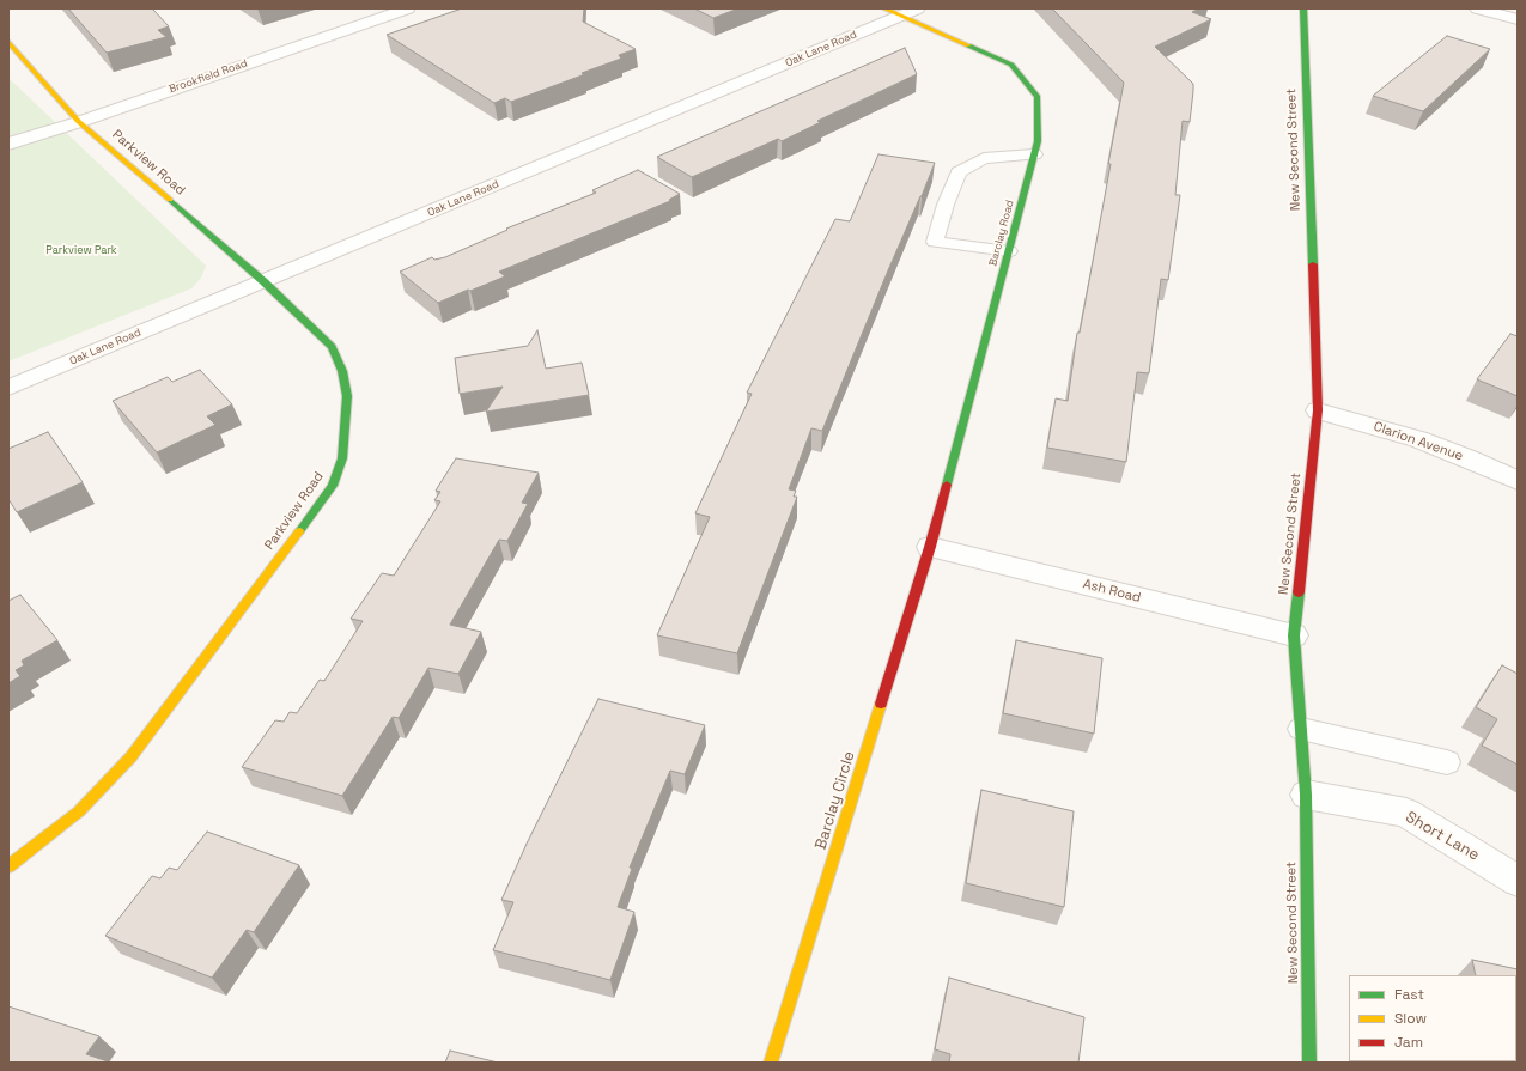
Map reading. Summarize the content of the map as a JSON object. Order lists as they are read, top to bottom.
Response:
{
  "streets": {
    "street": [
      "Oak Lane Road",
      "Brookfield Road",
      "New Second Street",
      "Parkview Road",
      "Barclay Road",
      "Clarion Avenue",
      "Ash Road",
      "Barclay Circle",
      "Short Lane"
    ]
  },
  "crossings": [
    ["Oak Lane Road", "Parkview Road"],
    ["Oak Lane Road", "Barclay Road"],
    ["Brookfield Road", "Parkview Road"],
    ["New Second Street", "Clarion Avenue"],
    ["New Second Street", "Ash Road"],
    ["New Second Street", "Short Lane"],
    ["Barclay Road", "Ash Road"],
    ["Barclay Road", "Barclay Circle"],
    ["Ash Road", "Barclay Circle"]
  ],
  "parks": ["Parkview Park"],
  "legend": ["Fast", "Slow", "Jam"]
}
